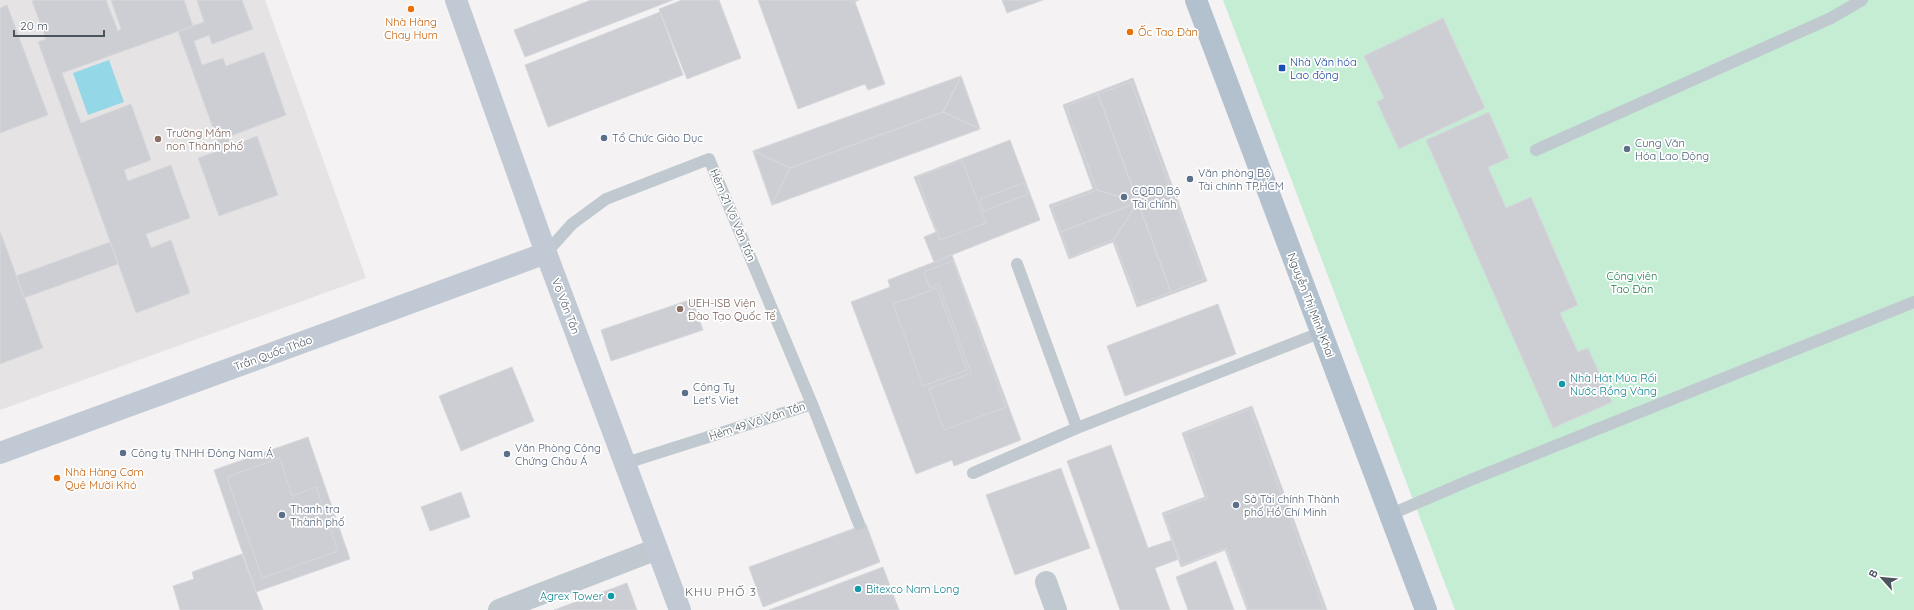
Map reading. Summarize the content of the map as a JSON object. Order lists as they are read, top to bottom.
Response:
{
  "streets": {
    "main road": ["Nguyễn Thị Minh Khai", "Võ Văn Tần", "Trần Quốc Thảo"],
    "lane": ["Hẻm 21 Võ Văn Tần", "Hẻm 49 Võ Văn Tần"]
  },
  "crossings": [
    ["Hẻm 21 Võ Văn Tần", "Võ Văn Tần"],
    ["Hẻm 21 Võ Văn Tần", "Trần Quốc Thảo"],
    ["Hẻm 21 Võ Văn Tần", "Hẻm 49 Võ Văn Tần"],
    ["Võ Văn Tần", "Trần Quốc Thảo"],
    ["Võ Văn Tần", "Hẻm 49 Võ Văn Tần"]
  ],
  "districts": ["KHU PHỐ 3"],
  "parks": ["Công viên Tao Đàn"],
  "places": {
    "other": [
      "Nhà Hàng Chay Hum",
      "Ốc Tao Đàn",
      "Tổ Chức Giáo Dục",
      "Trường Mầm non Thành phố",
      "Cung Văn Hóa Lao Động",
      "Văn phòng Bộ Tài chính TP.HCM",
      "CQĐD Bộ Tài chính",
      "UEH-ISB Viện Đào Tạo Quốc Tế",
      "Nhà Hát Múa Rối Nước Rồng Vàng",
      "Công Ty Let's Viet",
      "Công ty TNHH Đông Nam Á",
      "Văn Phòng Công Chứng Châu Á",
      "Nhà Hàng Cơm Quê Mười Khó",
      "Sở Tài chính Thành phố Hồ Chí Minh",
      "Thanh tra Thành phố",
      "Bitexco Nam Long",
      "Agrex Tower"
    ],
    "transit": ["Nhà Văn hóa Lao động"]
  },
  "scale_bar": "20 m",
  "north": "top left"
}
